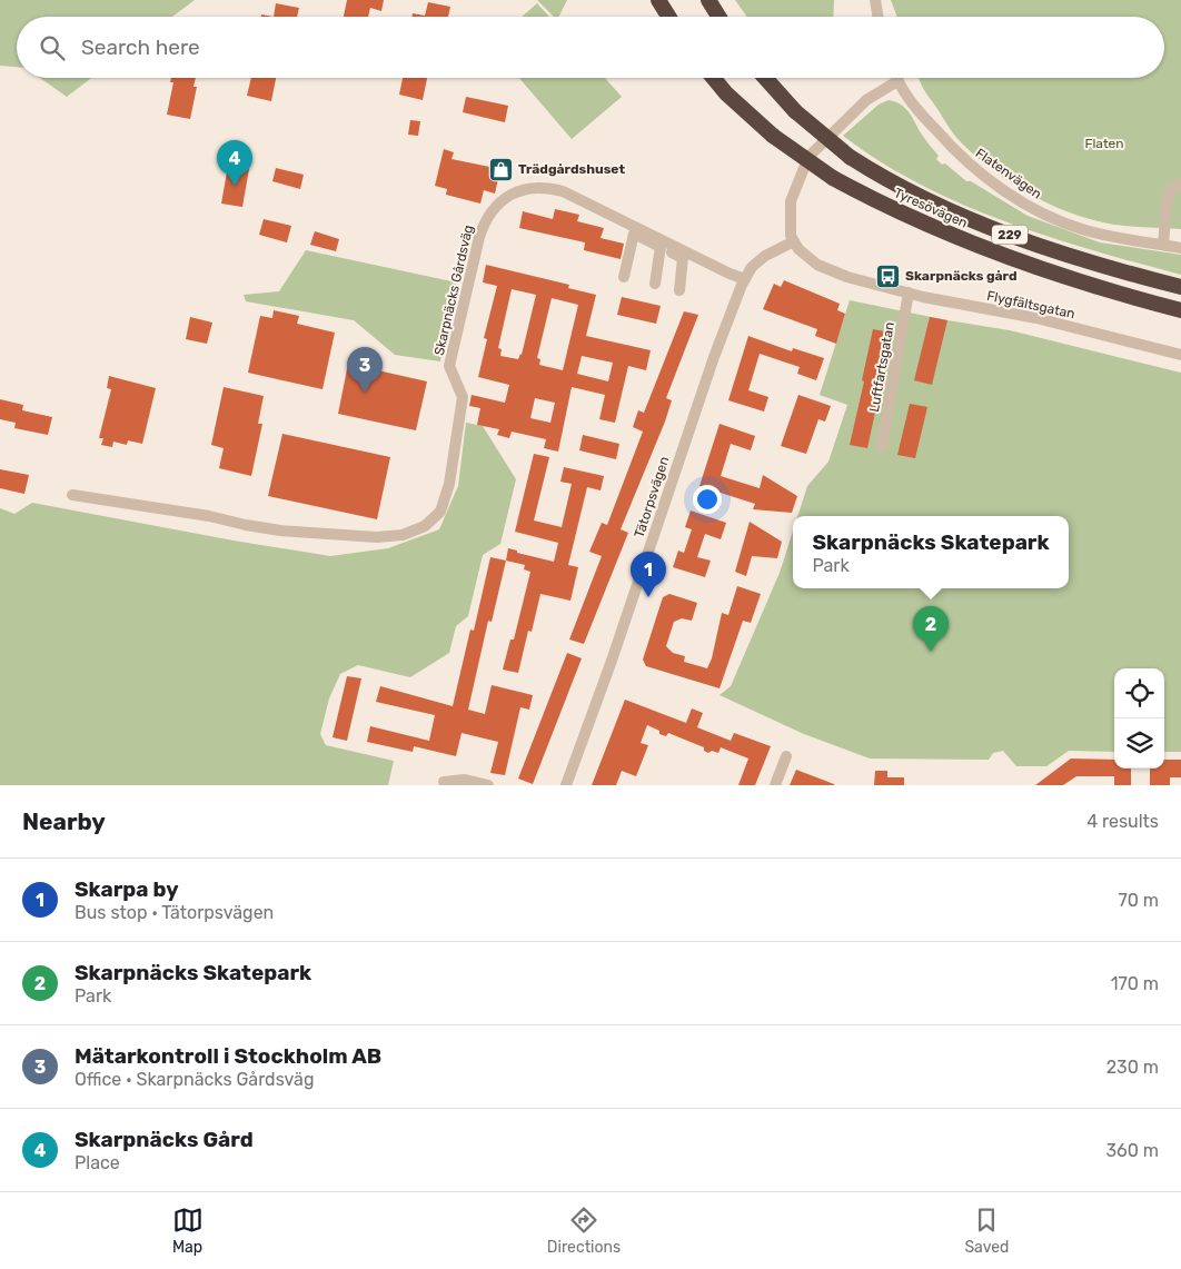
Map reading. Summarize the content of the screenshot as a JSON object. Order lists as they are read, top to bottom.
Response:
{
  "streets": {
    "highway": ["Tyresövägen", "229"],
    "street": [
      "Flatenvägen",
      "Skarpnäcks Gårdsväg",
      "Flygfältsgatan",
      "Luftfartsgatan",
      "Tätorpsvägen"
    ]
  },
  "crossings": [
    ["Skarpnäcks Gårdsväg", "Tätorpsvägen"],
    ["Flygfältsgatan", "Luftfartsgatan"],
    ["Flygfältsgatan", "Tätorpsvägen"]
  ],
  "parks": ["Flaten"],
  "places": {
    "shop": ["Trädgårdshuset"],
    "bus stop": ["Skarpnäcks gård"]
  },
  "page": {
    "search": "Search here",
    "pins": [
      "4",
      "3",
      "1",
      "2"
    ],
    "popup": ["Skarpnäcks Skatepark", "Park"],
    "heading": ["Nearby", "4 results"],
    "list": [
      {
        "mark": "1",
        "name": "Skarpa by",
        "note": "Bus stop · Tätorpsvägen",
        "value": "70 m"
      },
      {
        "mark": "2",
        "name": "Skarpnäcks Skatepark",
        "note": "Park",
        "value": "170 m"
      },
      {
        "mark": "3",
        "name": "Mätarkontroll i Stockholm AB",
        "note": "Office · Skarpnäcks Gårdsväg",
        "value": "230 m"
      },
      {
        "mark": "4",
        "name": "Skarpnäcks Gård",
        "note": "Place",
        "value": "360 m"
      }
    ],
    "nav": ["Map", "Directions", "Saved"]
  }
}
